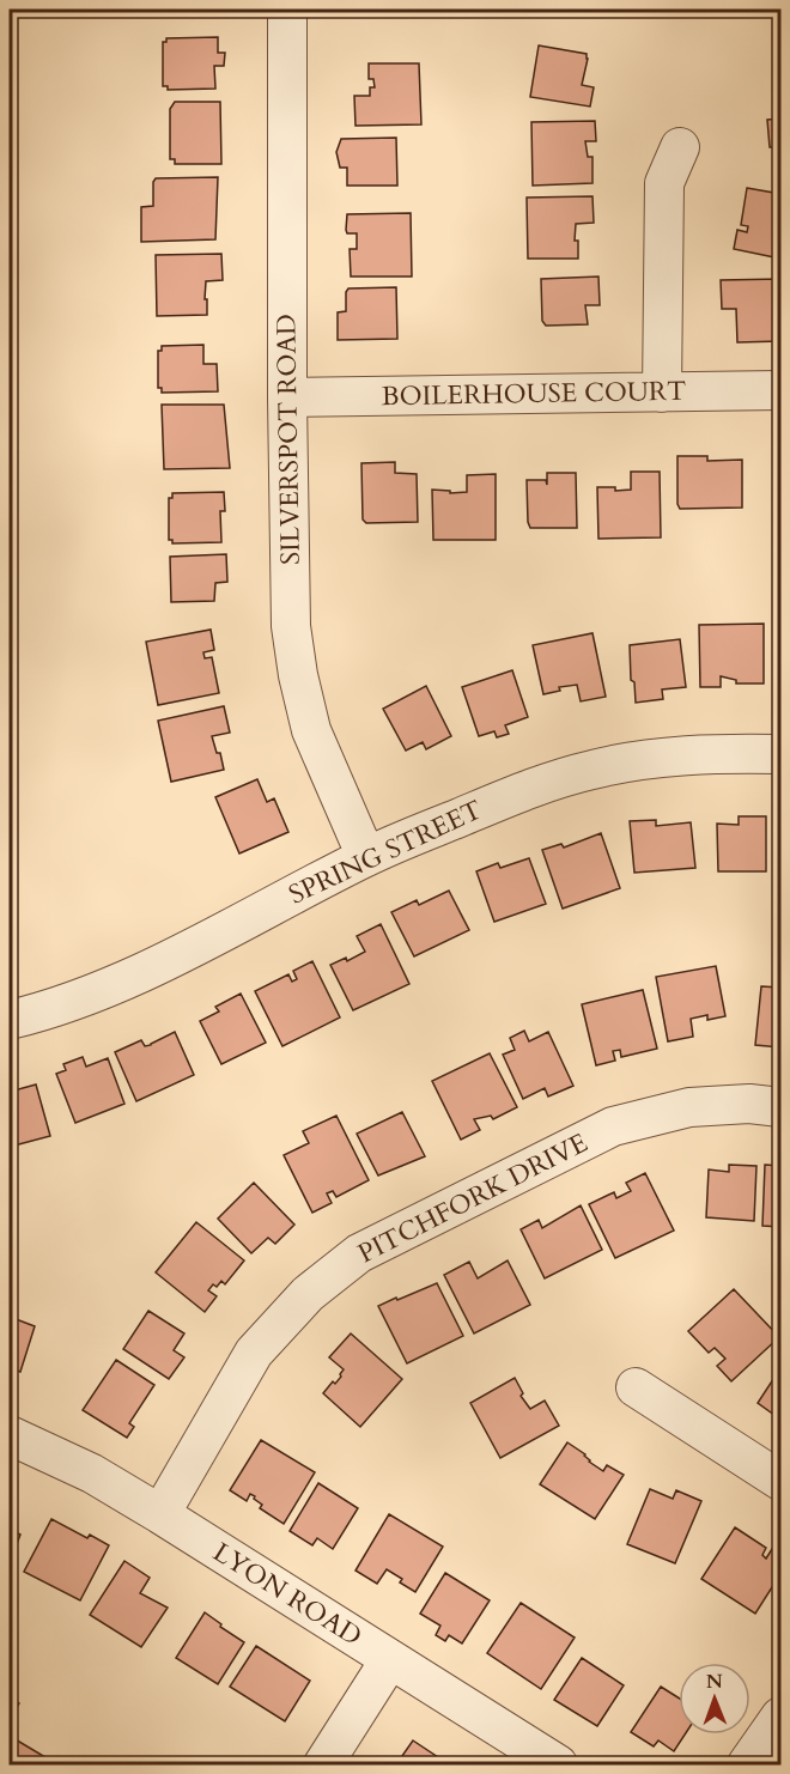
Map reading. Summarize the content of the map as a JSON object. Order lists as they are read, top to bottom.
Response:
{
  "streets": {
    "street": [
      "BOILERHOUSE COURT",
      "SILVERSPOT ROAD",
      "SPRING STREET",
      "PITCHFORK DRIVE",
      "LYON ROAD"
    ]
  },
  "crossings": [
    ["BOILERHOUSE COURT", "SILVERSPOT ROAD"],
    ["SILVERSPOT ROAD", "SPRING STREET"],
    ["PITCHFORK DRIVE", "LYON ROAD"]
  ],
  "north": "top"
}
